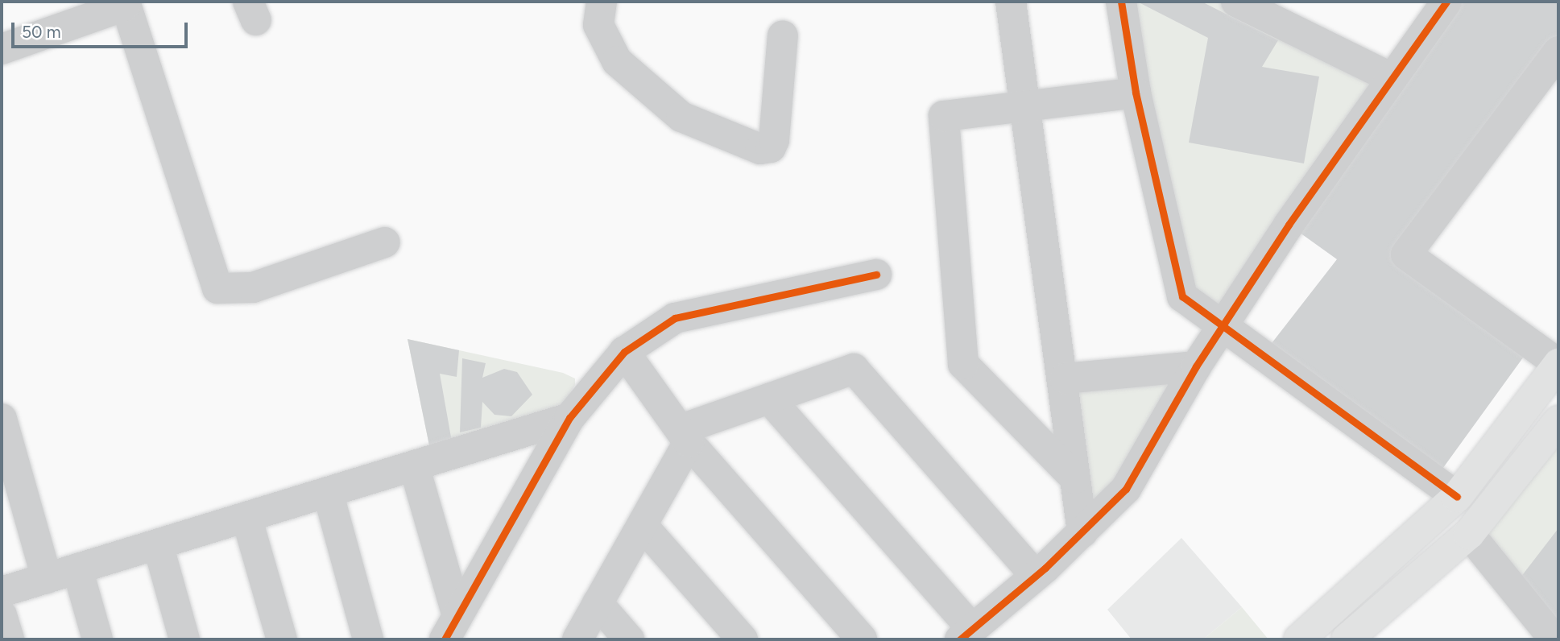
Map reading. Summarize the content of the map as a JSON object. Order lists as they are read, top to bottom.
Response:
{
  "scale_bar": "50 m"
}
